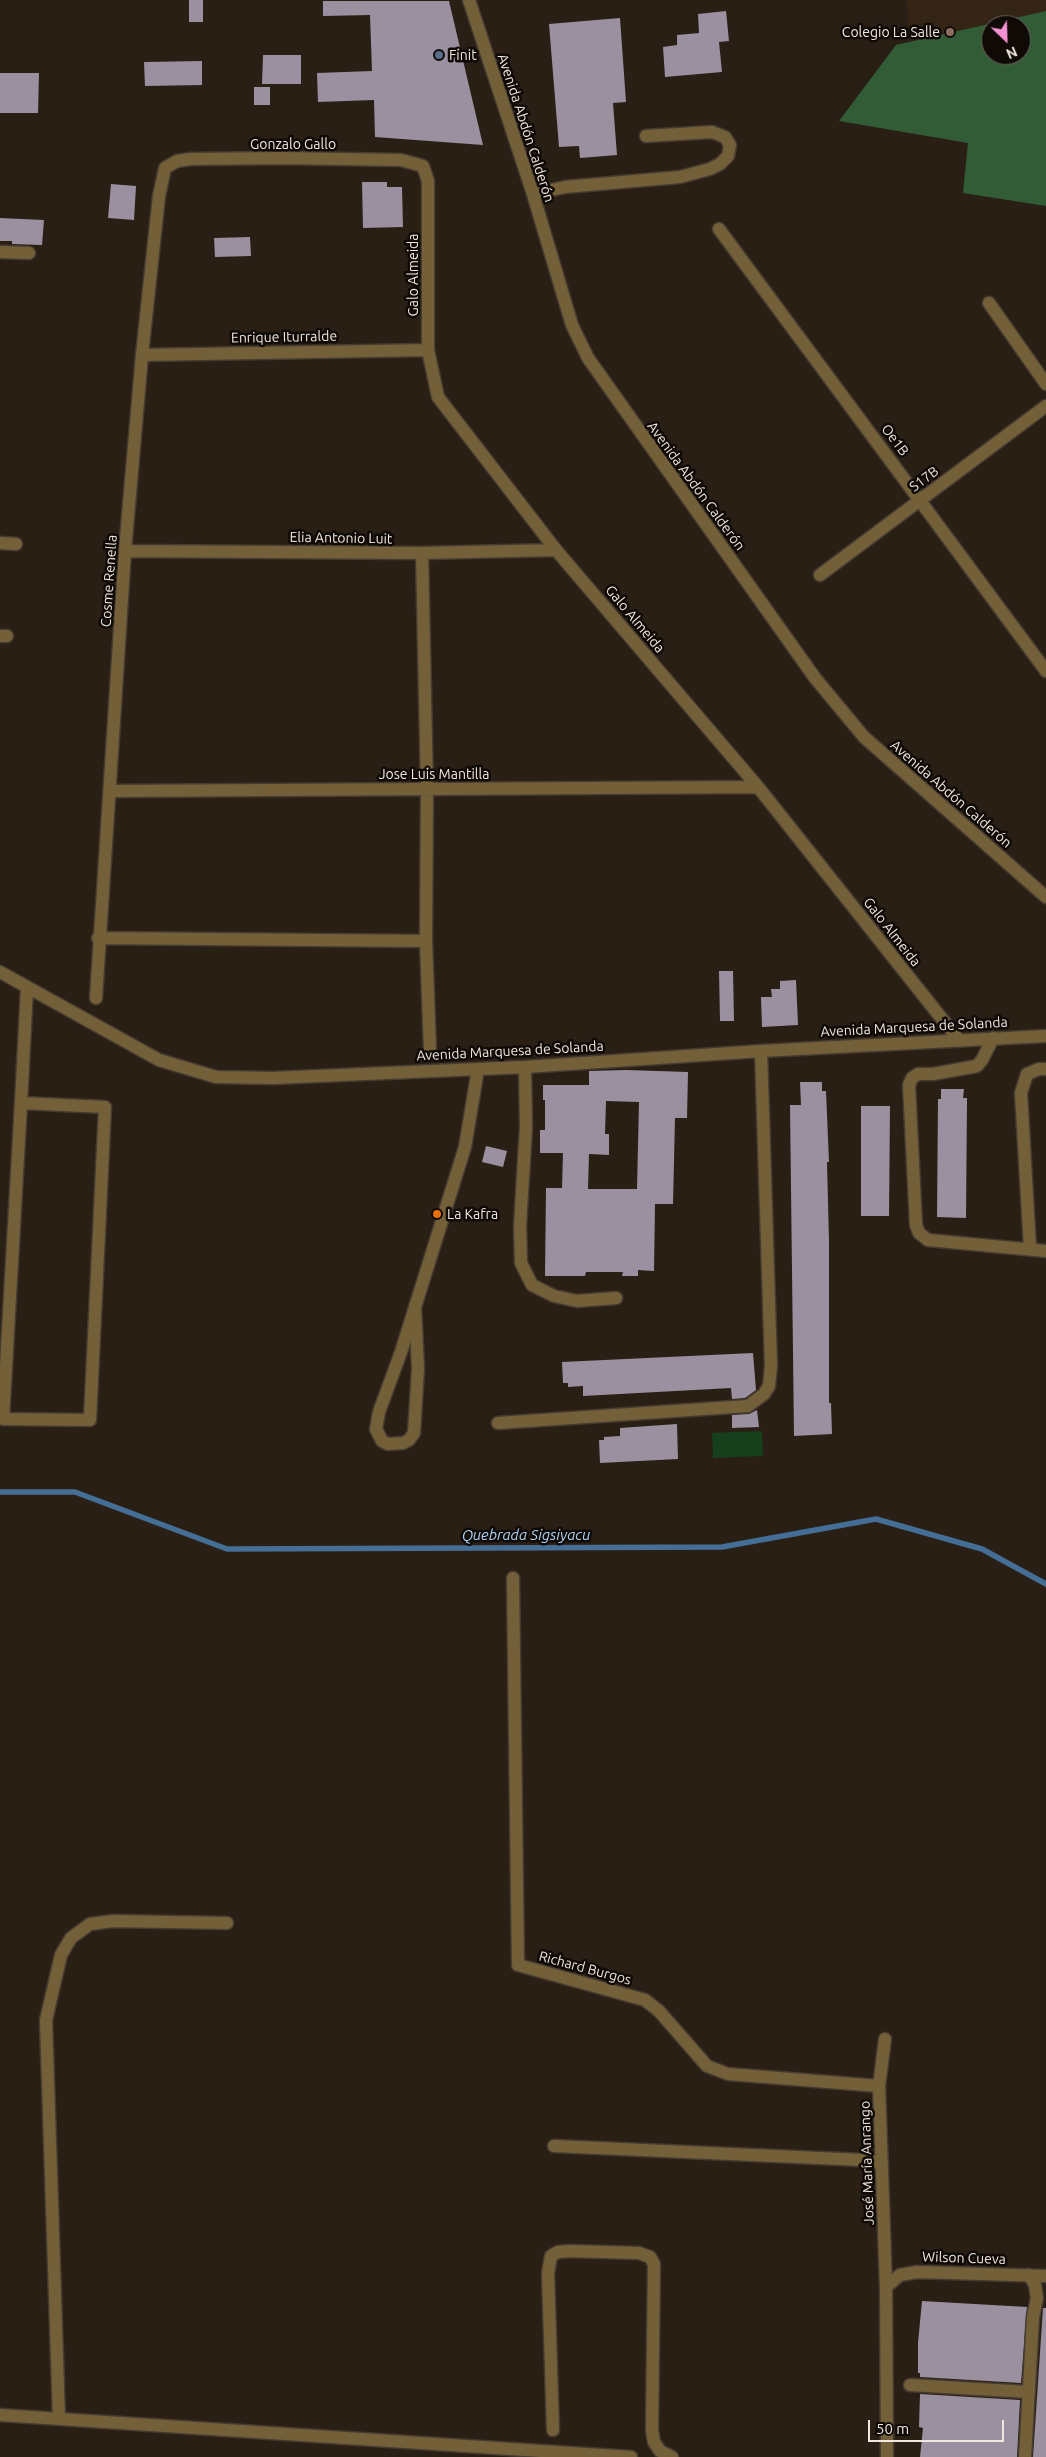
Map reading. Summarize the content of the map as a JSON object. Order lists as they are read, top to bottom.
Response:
{
  "streets": {
    "street": [
      "Avenida Abdón Calderón",
      "Gonzalo Gallo",
      "Galo Almeida",
      "Enrique Iturralde",
      "Oe1B",
      "S17B",
      "Elia Antonio Luit",
      "Cosme Renella",
      "Jose Luis Mantilla",
      "Avenida Marquesa de Solanda",
      "Richard Burgos",
      "José María Anrango",
      "Wilson Cueva"
    ]
  },
  "crossings": [
    ["Gonzalo Gallo", "Galo Almeida"],
    ["Gonzalo Gallo", "Cosme Renella"],
    ["Galo Almeida", "Enrique Iturralde"],
    ["Galo Almeida", "Elia Antonio Luit"],
    ["Galo Almeida", "Jose Luis Mantilla"],
    ["Galo Almeida", "Avenida Marquesa de Solanda"],
    ["Enrique Iturralde", "Cosme Renella"],
    ["Oe1B", "S17B"],
    ["Elia Antonio Luit", "Cosme Renella"],
    ["Cosme Renella", "Jose Luis Mantilla"],
    ["Richard Burgos", "José María Anrango"],
    ["José María Anrango", "Wilson Cueva"]
  ],
  "water": ["Quebrada Sigsiyacu"],
  "places": ["Colegio La Salle", "Finit", "La Kafra"],
  "scale_bar": "50 m",
  "north": "bottom right"
}
